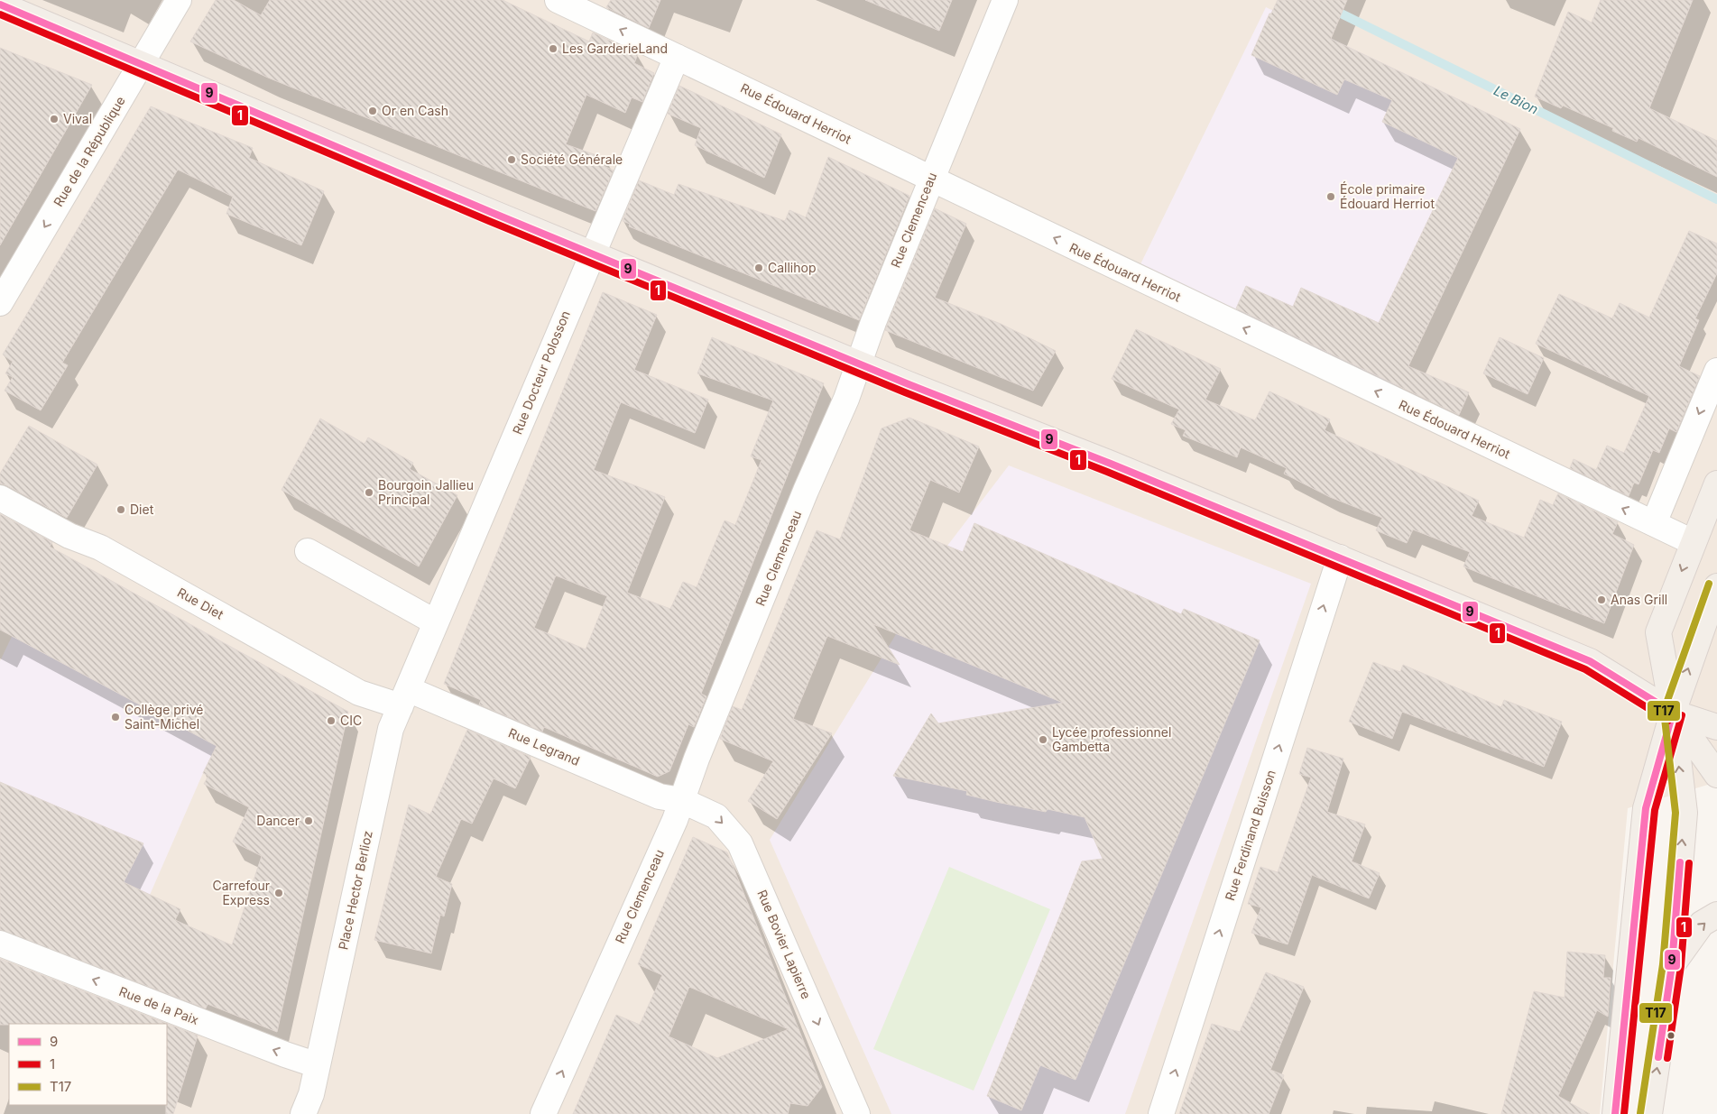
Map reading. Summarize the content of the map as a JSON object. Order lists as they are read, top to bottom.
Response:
{
  "streets": {
    "street": [
      "Rue Édouard Herriot",
      "Rue de la République",
      "Rue Clemenceau",
      "Rue Docteur Polosson",
      "Rue Diet",
      "Rue Legrand",
      "Rue Ferdinand Buisson",
      "Place Hector Berlioz",
      "Rue Bovier Lapierre",
      "Rue de la Paix"
    ]
  },
  "crossings": [
    ["Rue Édouard Herriot", "Rue Clemenceau"],
    ["Rue Édouard Herriot", "Rue Docteur Polosson"],
    ["Rue Clemenceau", "Rue Legrand"],
    ["Rue Clemenceau", "Rue Bovier Lapierre"],
    ["Rue Docteur Polosson", "Rue Diet"],
    ["Rue Docteur Polosson", "Rue Legrand"],
    ["Rue Docteur Polosson", "Place Hector Berlioz"],
    ["Rue Diet", "Rue Legrand"],
    ["Rue Diet", "Place Hector Berlioz"],
    ["Rue Legrand", "Place Hector Berlioz"],
    ["Rue Legrand", "Rue Bovier Lapierre"],
    ["Place Hector Berlioz", "Rue de la Paix"]
  ],
  "one_way": [
    "Rue Édouard Herriot",
    "Rue de la République",
    "Rue Ferdinand Buisson",
    "Rue Bovier Lapierre",
    "Rue de la Paix"
  ],
  "water": ["Le Bion"],
  "places": [
    "Les GarderieLand",
    "Or en Cash",
    "Vival",
    "Société Générale",
    "École primaire Édouard Herriot",
    "Callihop",
    "Bourgoin Jallieu Principal",
    "Diet",
    "Anas Grill",
    "Collège privé Saint-Michel",
    "CIC",
    "Lycée professionnel Gambetta",
    "Dancer",
    "Carrefour Express"
  ],
  "lines": ["transit line 9", "transit line 1", "transit line T17"],
  "legend": ["9", "1", "T17"]
}
